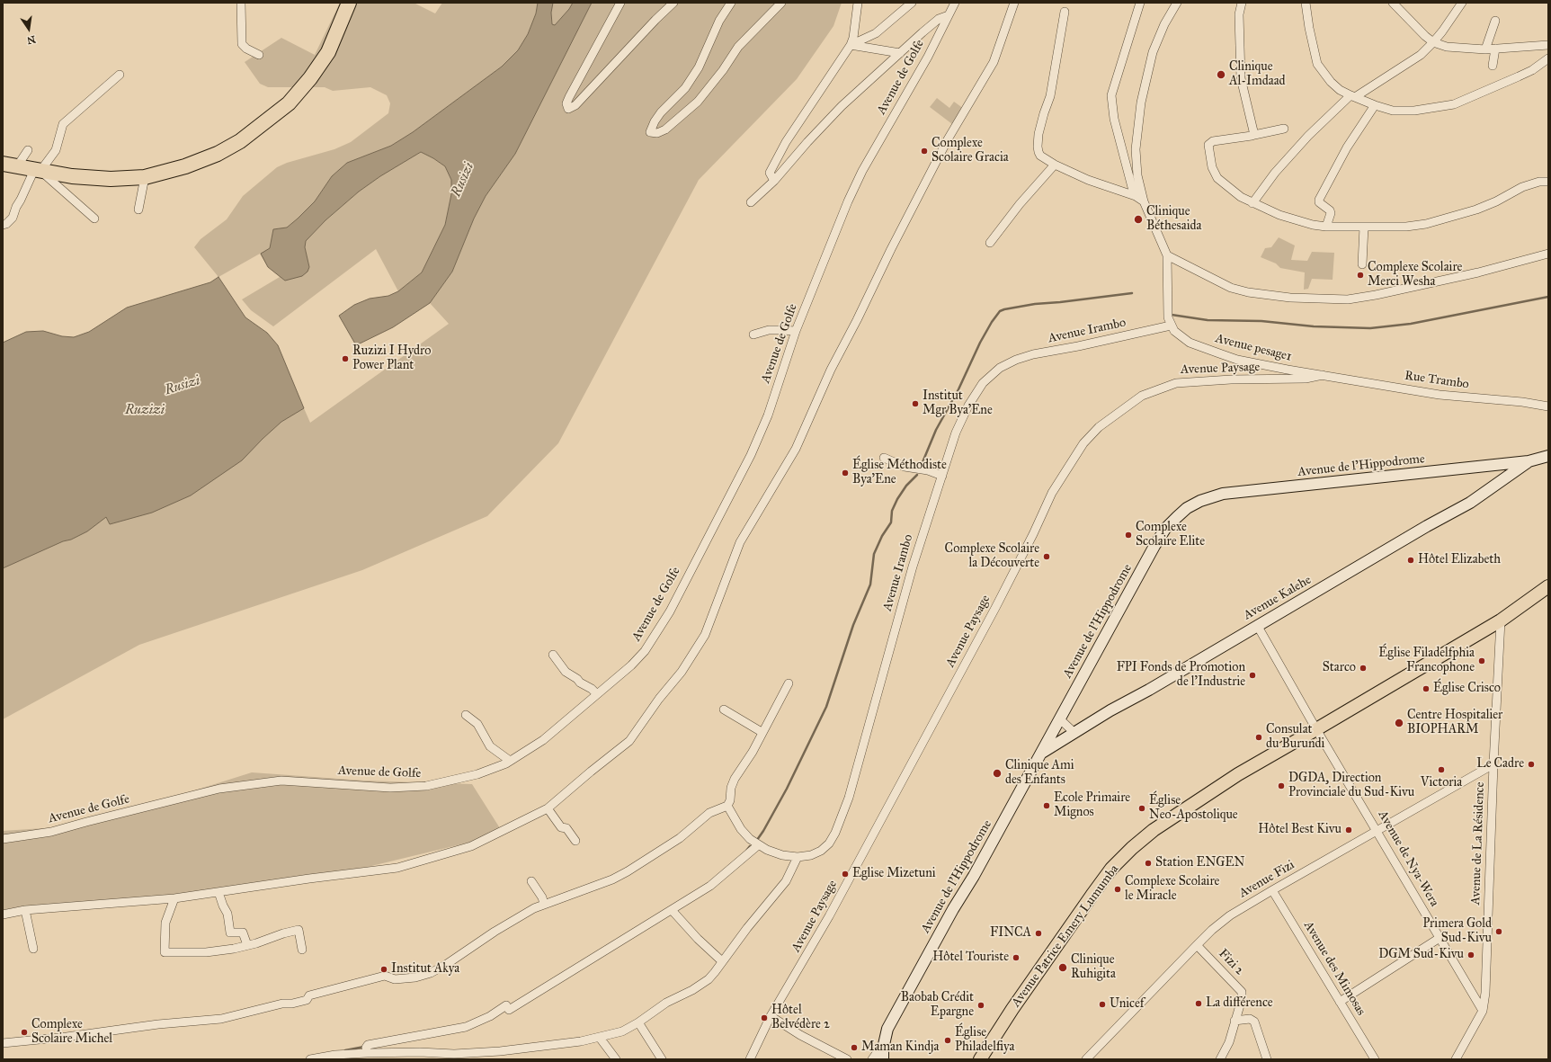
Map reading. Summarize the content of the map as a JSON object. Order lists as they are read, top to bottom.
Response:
{
  "streets": {
    "main road": ["Avenue Patrice Emery Lumumba"],
    "street": [
      "Avenue de Golfe",
      "Avenue Irambo",
      "Avenue pesage1",
      "Avenue Paysage",
      "Rue Trambo",
      "Avenue de l'Hippodrome",
      "Avenue Kalehe",
      "Avenue de La Résidence",
      "Avenue de Nya-Wera",
      "Avenue Fizi",
      "Fizi 2",
      "Avenue des Mimosas"
    ]
  },
  "crossings": [
    ["Avenue Irambo", "Avenue pesage1"],
    ["Avenue pesage1", "Avenue Paysage"],
    ["Avenue pesage1", "Rue Trambo"],
    ["Avenue Paysage", "Rue Trambo"],
    ["Avenue de l'Hippodrome", "Avenue Kalehe"],
    ["Avenue Kalehe", "Avenue de Nya-Wera"],
    ["Avenue de La Résidence", "Avenue de Nya-Wera"],
    ["Avenue de La Résidence", "Avenue Fizi"],
    ["Avenue de La Résidence", "Avenue Patrice Emery Lumumba"],
    ["Avenue de Nya-Wera", "Avenue Fizi"],
    ["Avenue de Nya-Wera", "Avenue Patrice Emery Lumumba"],
    ["Avenue Fizi", "Fizi 2"],
    ["Avenue Fizi", "Avenue des Mimosas"]
  ],
  "water": ["Rusizi", "Ruzizi"],
  "places": [
    "Clinique Al-Imdaad",
    "Complexe Scolaire Gracia",
    "Clinique Béthesaida",
    "Complexe Scolaire Merci Wesha",
    "Ruzizi I Hydro Power Plant",
    "Institut Mgr Bya'Ene",
    "Église Méthodiste Bya'Ene",
    "Complexe Scolaire Elite",
    "Complexe Scolaire la Découverte",
    "Hôtel Elizabeth",
    "Église Filadelfphia Francophone",
    "Starco",
    "FPI Fonds de Promotion de l'Industrie",
    "Église Crisco",
    "Centre Hospitalier BIOPHARM",
    "Consulat du Burundi",
    "Le Cadre",
    "Victoria",
    "Clinique Ami des Enfants",
    "DGDA, Direction Provinciale du Sud-Kivu",
    "Ecole Primaire Mignos",
    "Église Neo-Apostolique",
    "Hôtel Best Kivu",
    "Station ENGEN",
    "Eglise Mizetuni",
    "Complexe Scolaire le Miracle",
    "Primera Gold Sud-Kivu",
    "FINCA",
    "DGM Sud-Kivu",
    "Hôtel Touriste",
    "Clinique Ruhigita",
    "Institut Akya",
    "La différence",
    "Unicef",
    "Baobab Crédit Epargne",
    "Hôtel Belvédère 2",
    "Complexe Scolaire Michel",
    "Église Philadelfiya",
    "Maman Kindja"
  ],
  "north": "bottom"
}
